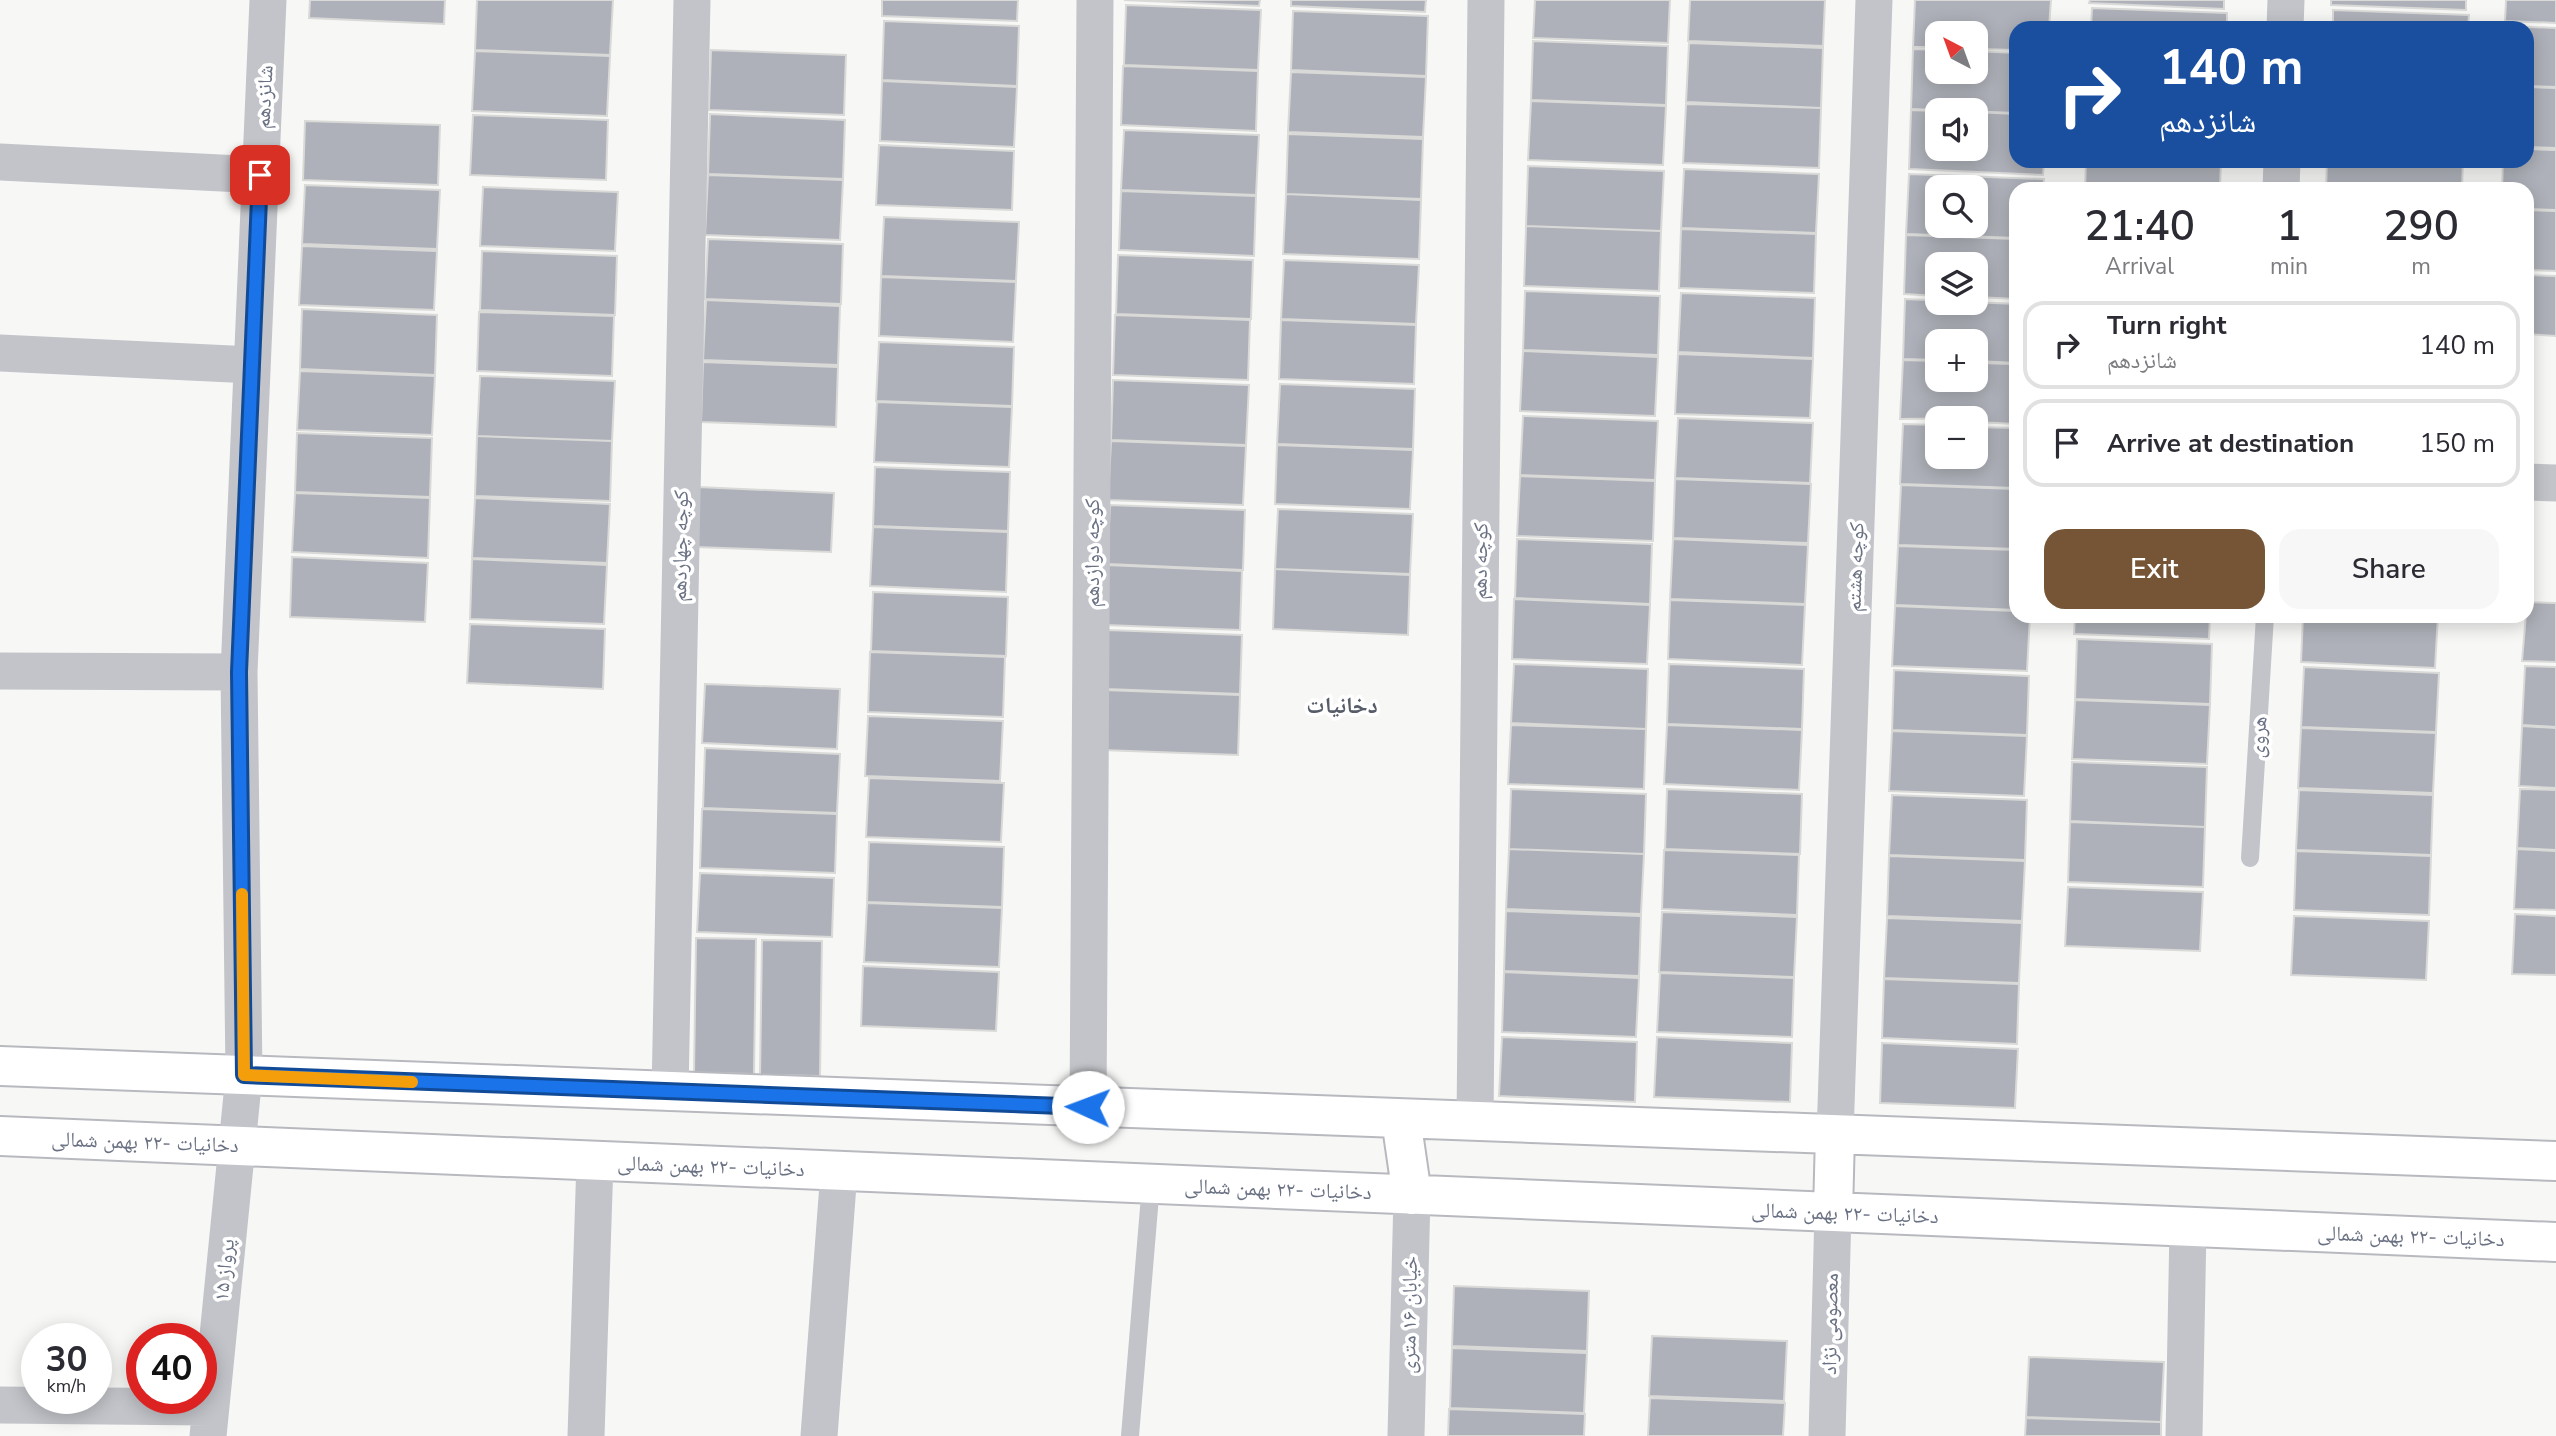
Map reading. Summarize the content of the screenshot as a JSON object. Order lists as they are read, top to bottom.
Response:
{
  "streets": {
    "street": [
      "شانزدهم",
      "کوچه چهاردهم",
      "کوچه دوازدهم",
      "کوچه دهم",
      "کوچه هشتم",
      "دخانیات -۲۲ بهمن شمالی",
      "پرواز ۱۵",
      "خیابان ۱۶ متری",
      "معصومی نژاد"
    ],
    "lane": ["هروی"]
  },
  "crossings": [
    ["شانزدهم", "پرواز ۱۵"],
    ["دخانیات -۲۲ بهمن شمالی", "پرواز ۱۵"],
    ["دخانیات -۲۲ بهمن شمالی", "خیابان ۱۶ متری"],
    ["دخانیات -۲۲ بهمن شمالی", "معصومی نژاد"]
  ],
  "districts": ["دخانیات"],
  "north": "top left",
  "page": {
    "map_buttons": ["+", "−"],
    "turn": ["140 m", "شانزدهم"],
    "eta": [
      "21:40",
      "Arrival",
      "1",
      "min",
      "290",
      "m"
    ],
    "list": [
      {
        "name": "Turn right",
        "note": "شانزدهم",
        "value": "140 m"
      },
      {
        "name": "Arrive at destination",
        "value": "150 m"
      }
    ],
    "buttons": ["Exit", "Share"],
    "speed": "30 km/h",
    "limit": "40"
  }
}
